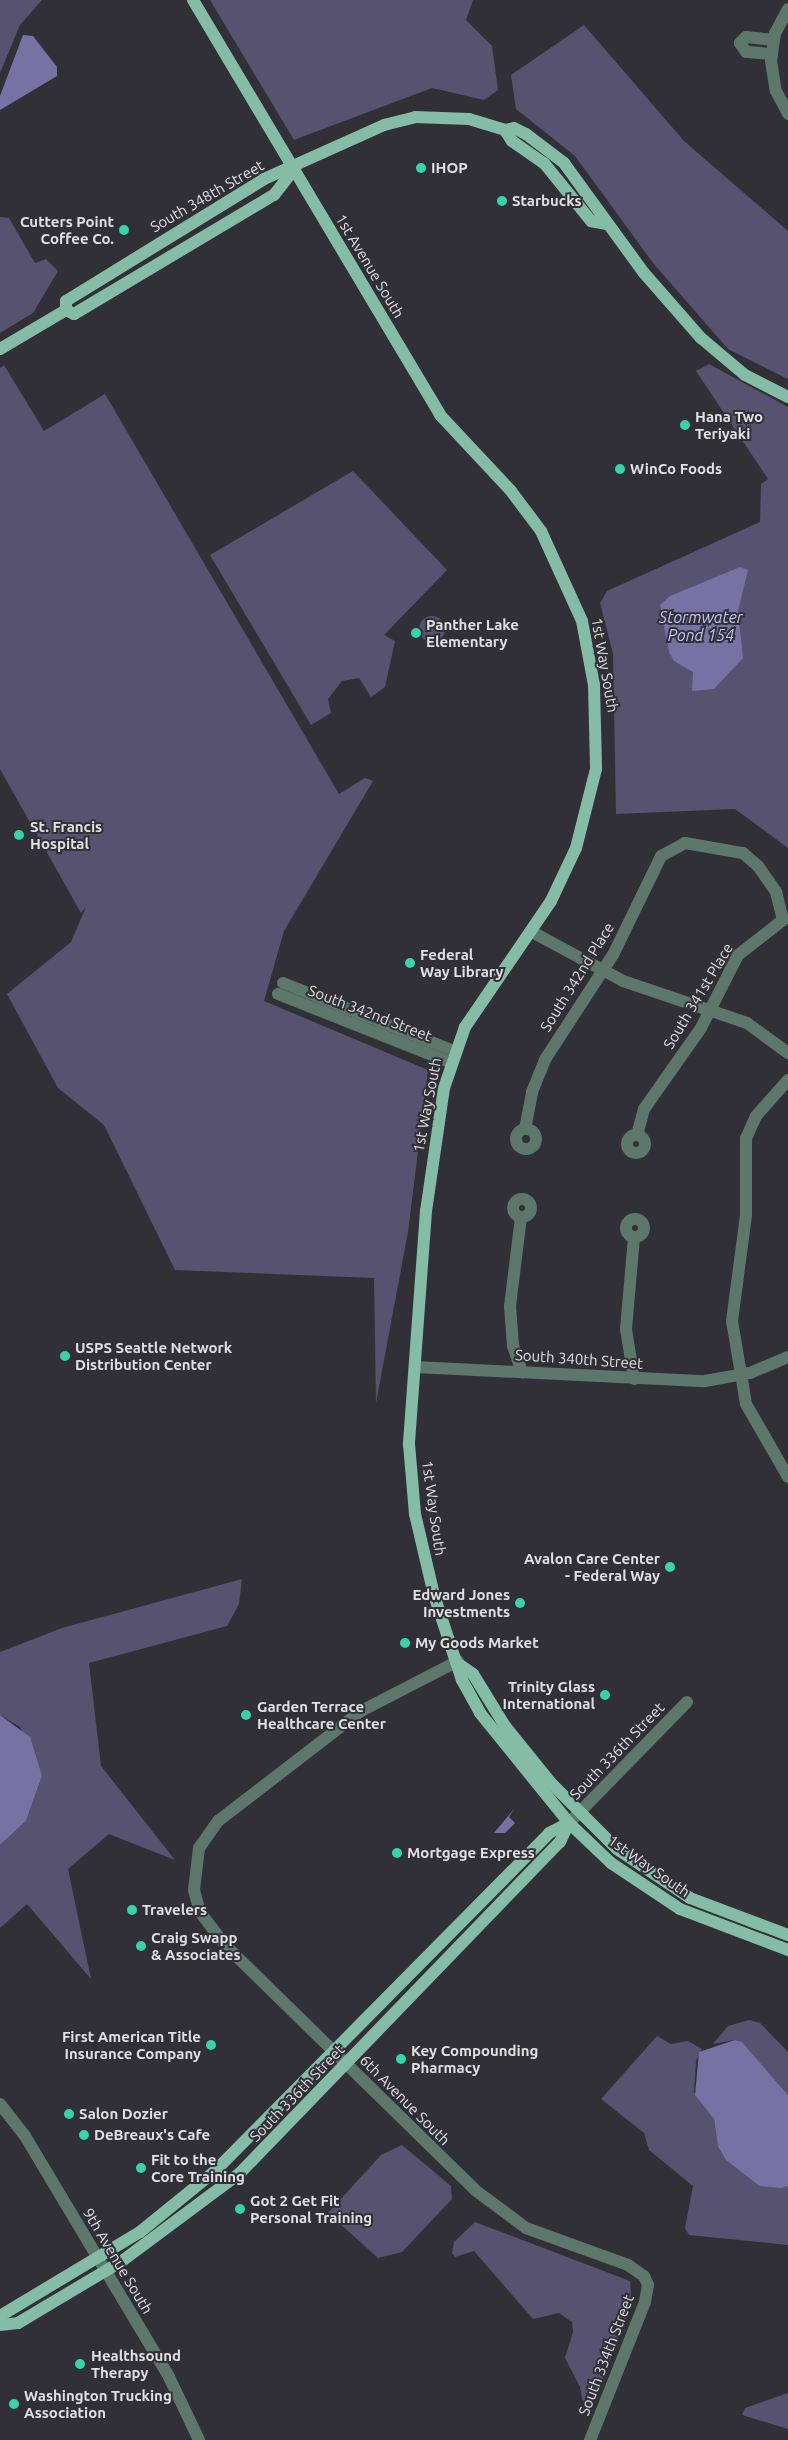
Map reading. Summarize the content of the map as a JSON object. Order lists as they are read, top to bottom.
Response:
{
  "streets": {
    "main road": [
      "South 348th Street",
      "1st Avenue South",
      "1st Way South",
      "South 336th Street"
    ],
    "street": [
      "South 342nd Place",
      "South 341st Place",
      "South 342nd Street",
      "South 340th Street",
      "6th Avenue South",
      "9th Avenue South",
      "South 334th Street"
    ]
  },
  "crossings": [
    ["South 348th Street", "1st Avenue South"],
    ["1st Avenue South", "1st Way South"],
    ["1st Way South", "South 342nd Street"],
    ["1st Way South", "South 340th Street"],
    ["1st Way South", "South 336th Street"],
    ["1st Way South", "6th Avenue South"],
    ["South 342nd Place", "South 341st Place"],
    ["South 336th Street", "6th Avenue South"],
    ["South 336th Street", "9th Avenue South"],
    ["6th Avenue South", "South 334th Street"]
  ],
  "water": ["Stormwater Pond 154"],
  "places": [
    "IHOP",
    "Starbucks",
    "Cutters Point Coffee Co.",
    "Hana Two Teriyaki",
    "WinCo Foods",
    "Panther Lake Elementary",
    "St. Francis Hospital",
    "Federal Way Library",
    "USPS Seattle Network Distribution Center",
    "Avalon Care Center - Federal Way",
    "Edward Jones Investments",
    "My Goods Market",
    "Trinity Glass International",
    "Garden Terrace Healthcare Center",
    "Mortgage Express",
    "Travelers",
    "Craig Swapp & Associates",
    "First American Title Insurance Company",
    "Key Compounding Pharmacy",
    "Salon Dozier",
    "DeBreaux's Cafe",
    "Fit to the Core Training",
    "Got 2 Get Fit Personal Training",
    "Healthsound Therapy",
    "Washington Trucking Association"
  ]
}
